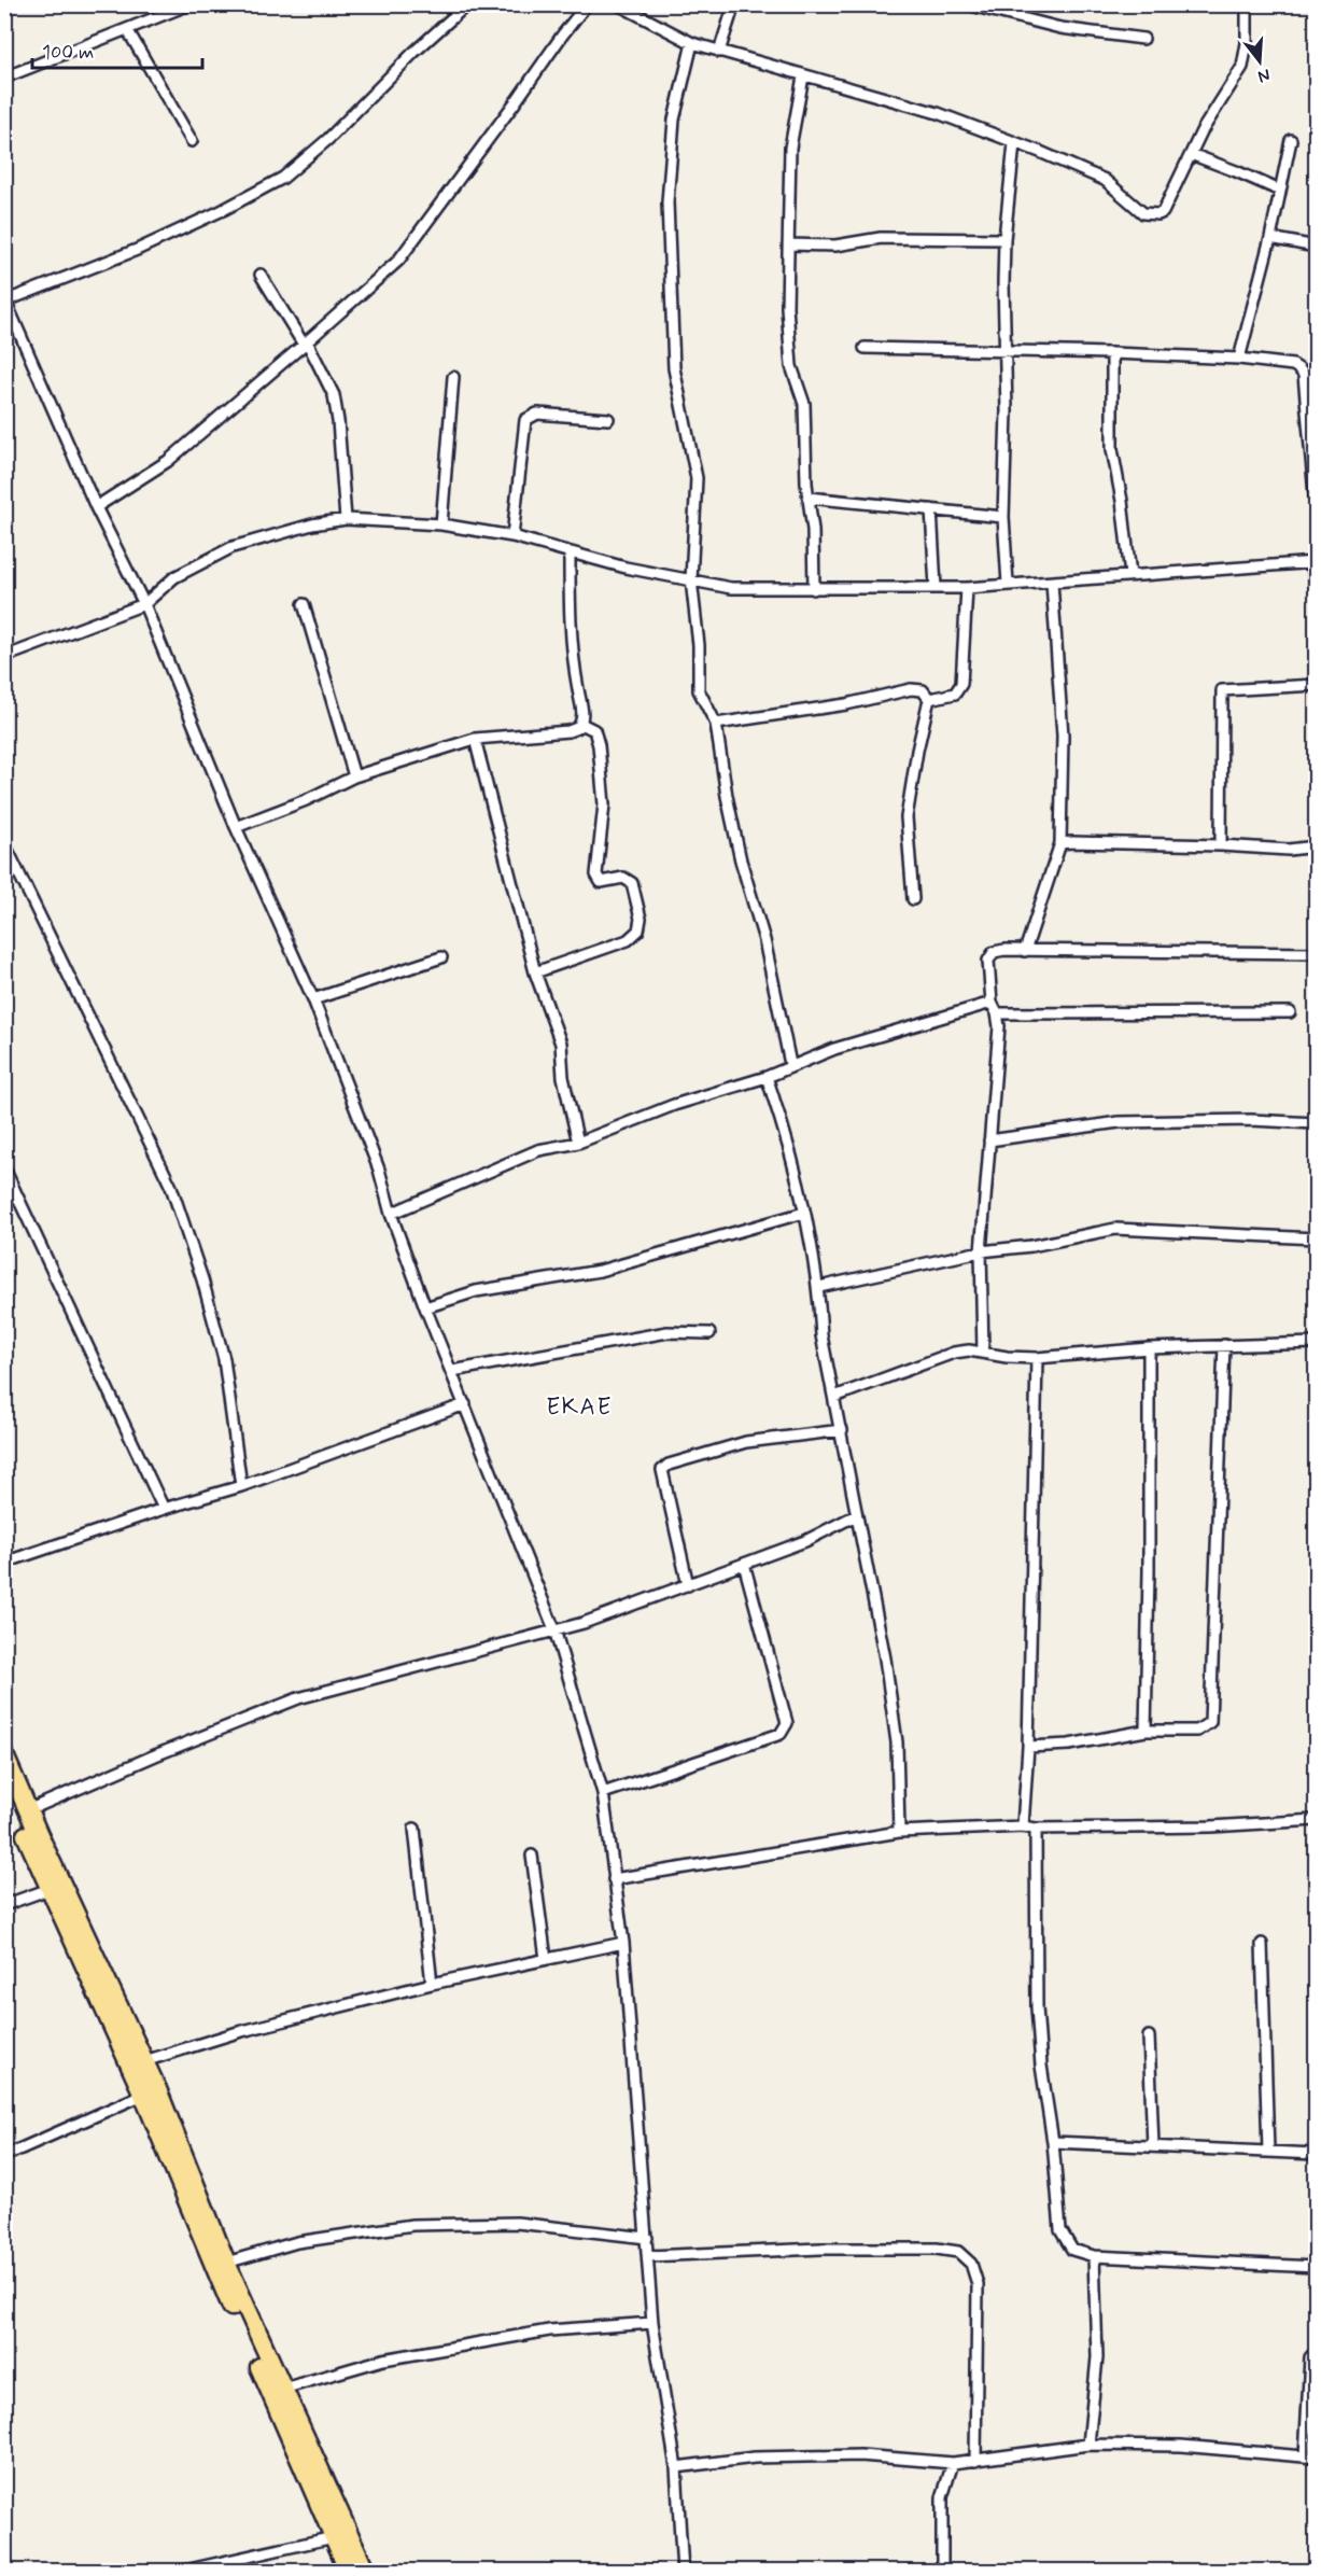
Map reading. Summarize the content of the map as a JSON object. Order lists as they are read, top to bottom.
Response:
{
  "districts": ["EKAE"],
  "scale_bar": "100 m",
  "north": "bottom"
}
